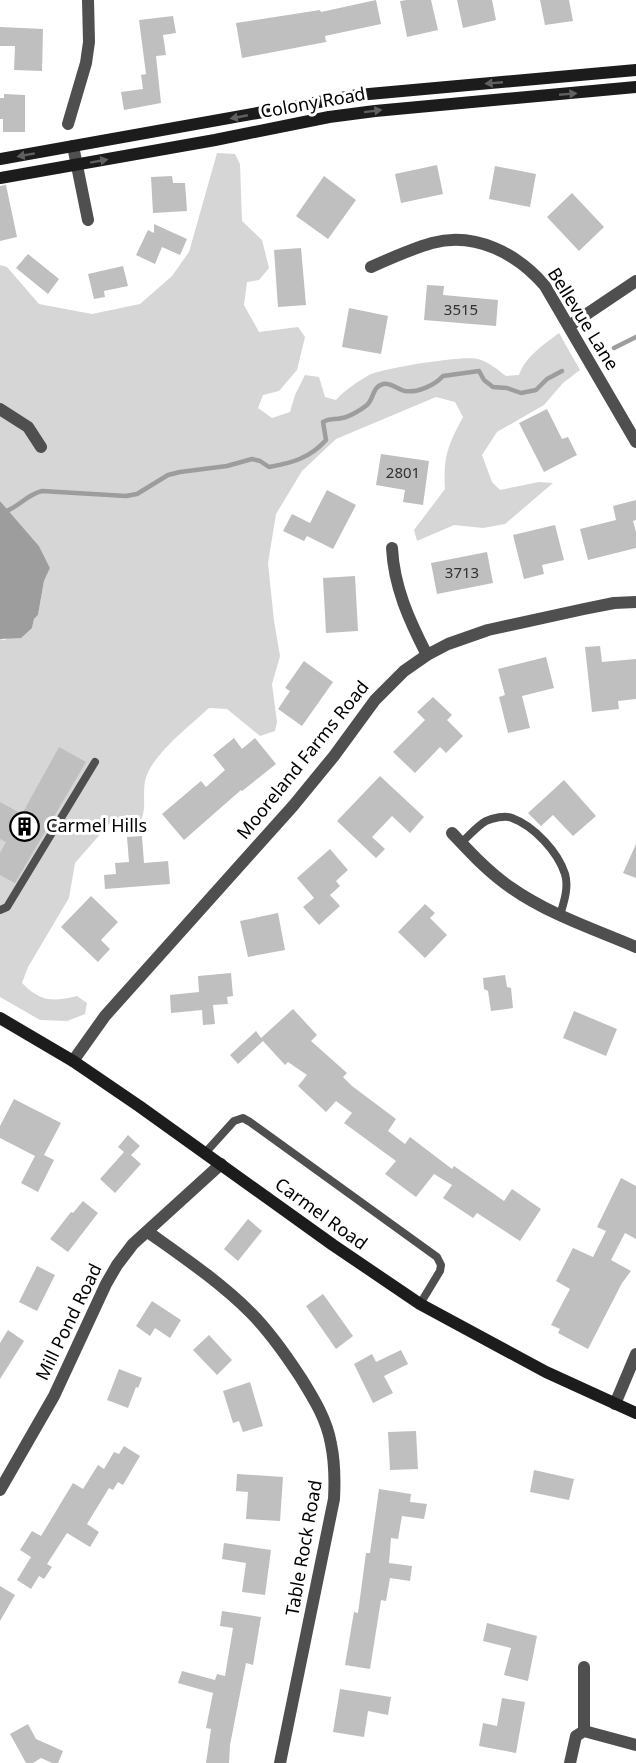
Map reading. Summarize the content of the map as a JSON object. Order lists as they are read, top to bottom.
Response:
{
  "streets": {
    "main road": ["Colony Road", "Carmel Road"],
    "street": [
      "Bellevue Lane",
      "Mooreland Farms Road",
      "Mill Pond Road",
      "Table Rock Road"
    ]
  },
  "crossings": [
    ["Mooreland Farms Road", "Carmel Road"],
    ["Carmel Road", "Mill Pond Road"],
    ["Mill Pond Road", "Table Rock Road"]
  ],
  "places": {
    "building": ["Carmel Hills"]
  },
  "house_numbers": ["3515", "2801", "3713"]
}
